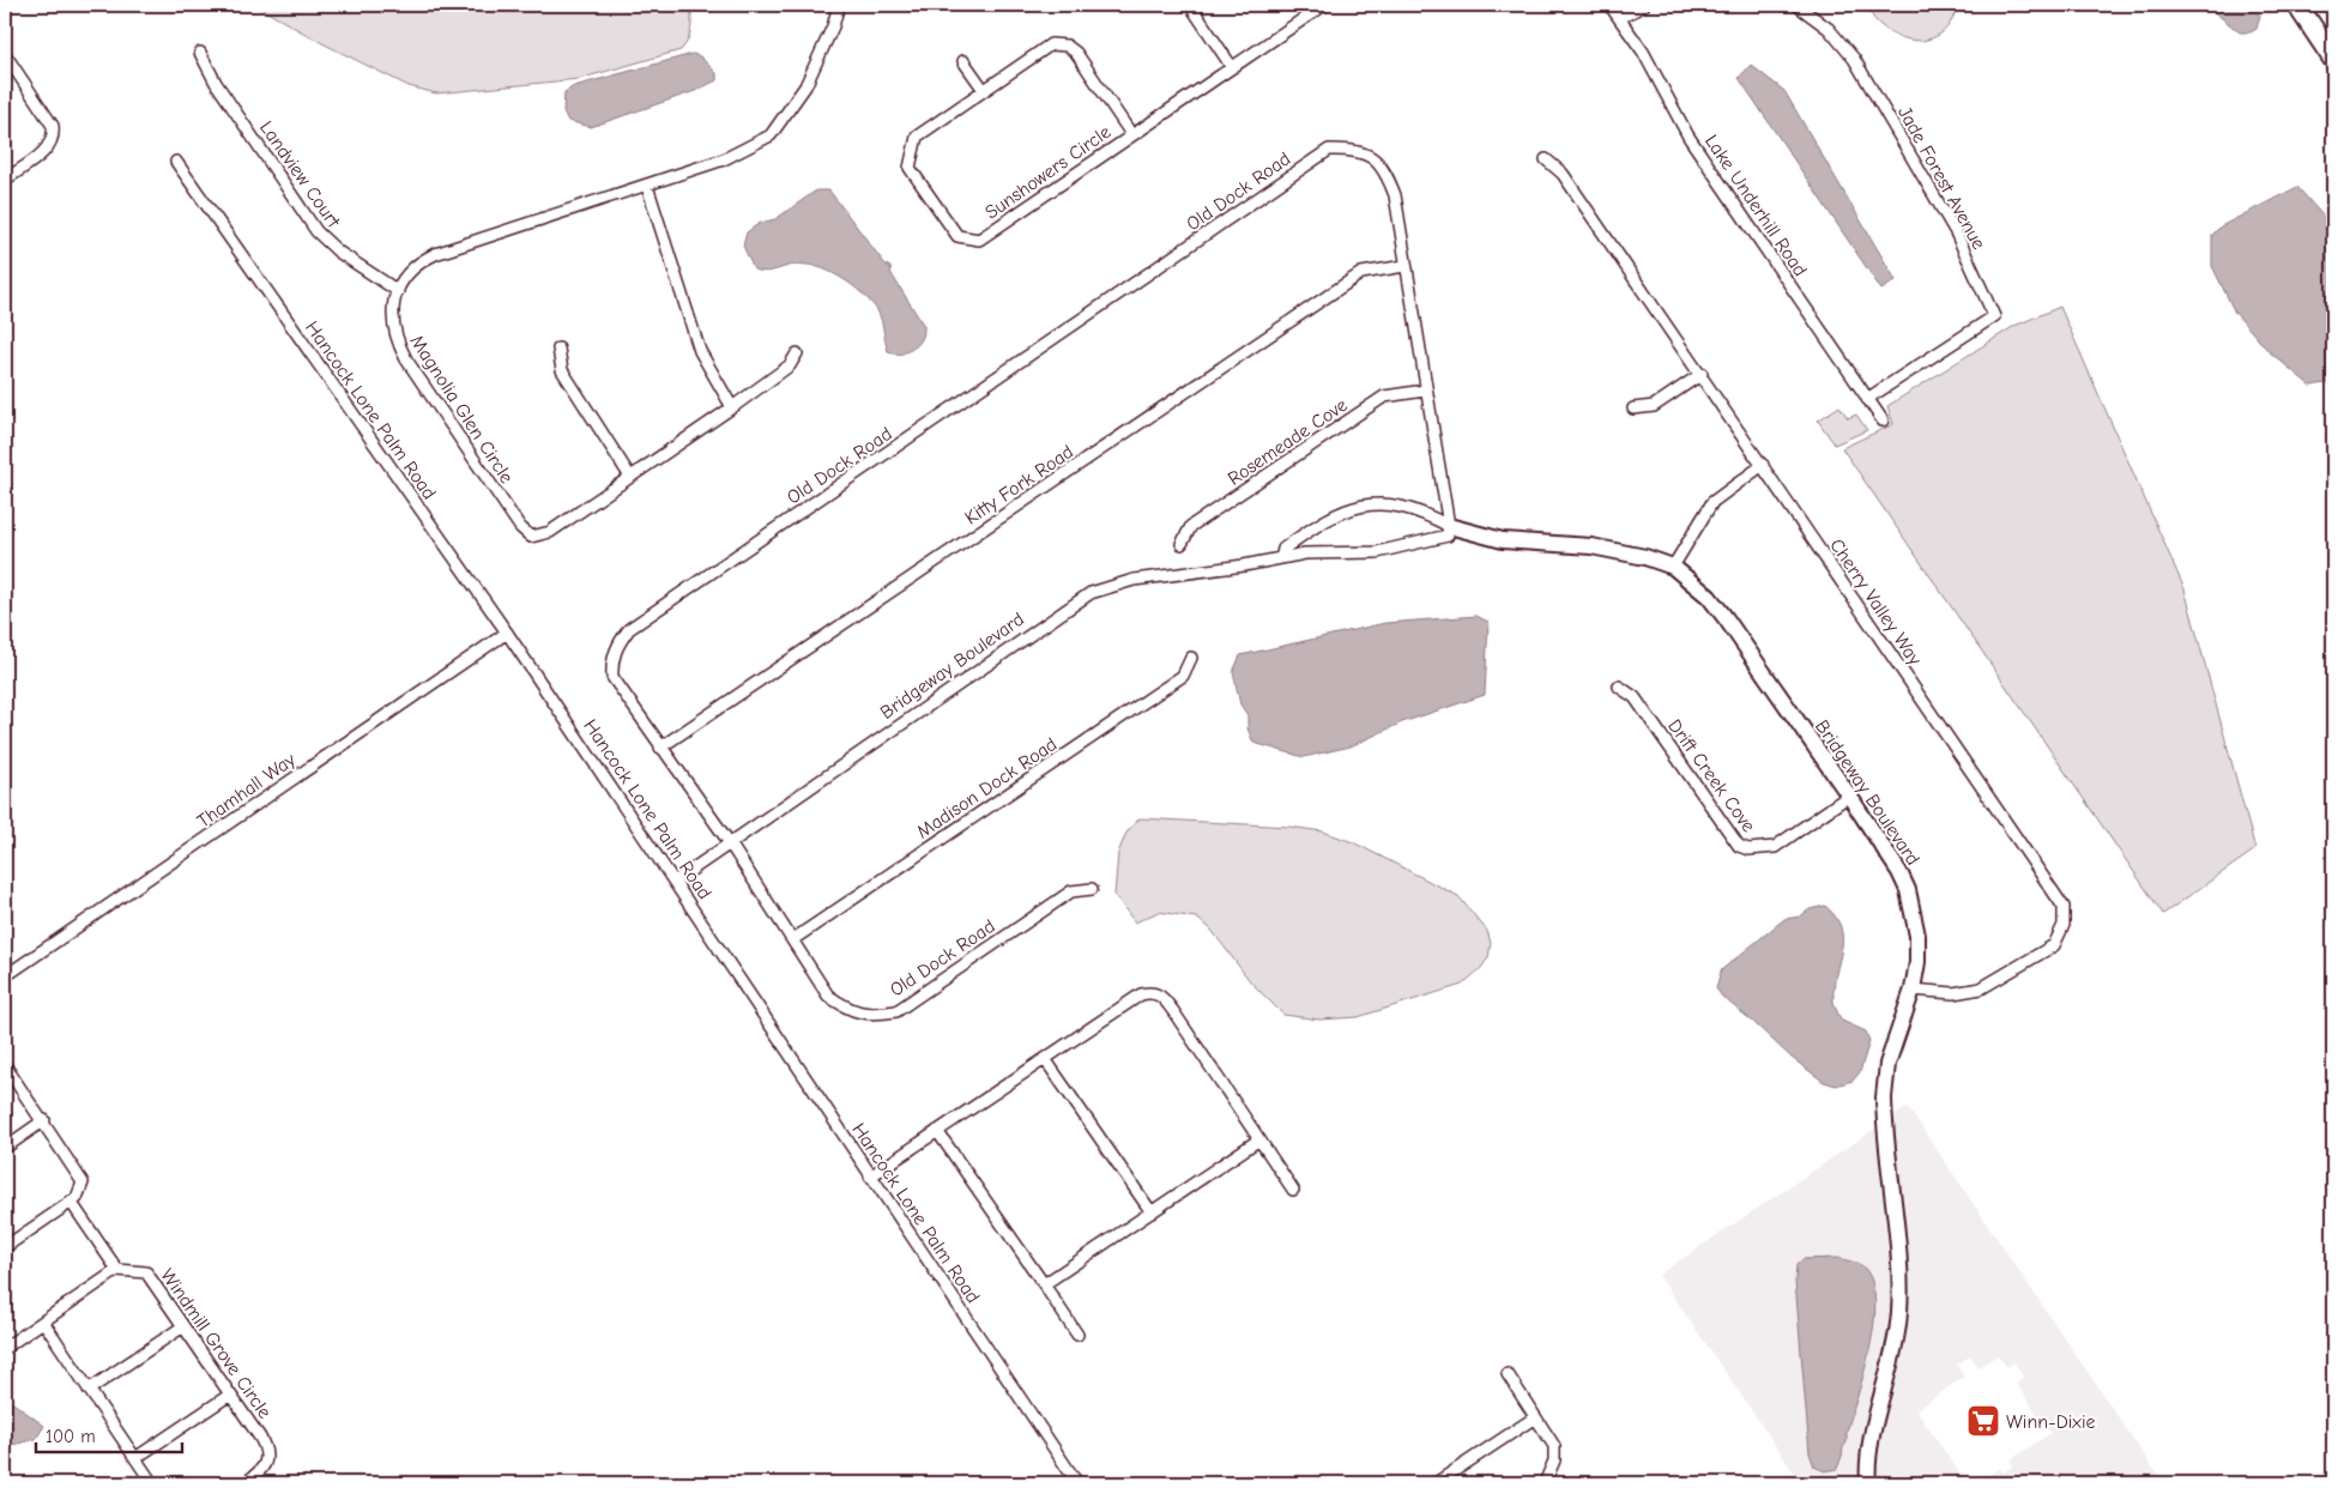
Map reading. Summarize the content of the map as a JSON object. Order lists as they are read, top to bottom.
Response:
{
  "streets": {
    "street": [
      "Sunshowers Circle",
      "Landview Court",
      "Jade Forest Avenue",
      "Old Dock Road",
      "Lake Underhill Road",
      "Magnolia Glen Circle",
      "Hancock Lone Palm Road",
      "Rosemeade Cove",
      "Kitty Fork Road",
      "Cherry Valley Way",
      "Bridgeway Boulevard",
      "Drift Creek Cove",
      "Madison Dock Road",
      "Thamhall Way",
      "Windmill Grove Circle"
    ]
  },
  "crossings": [
    ["Landview Court", "Magnolia Glen Circle"],
    ["Jade Forest Avenue", "Lake Underhill Road"],
    ["Old Dock Road", "Rosemeade Cove"],
    ["Old Dock Road", "Kitty Fork Road"],
    ["Old Dock Road", "Bridgeway Boulevard"],
    ["Old Dock Road", "Madison Dock Road"],
    ["Hancock Lone Palm Road", "Bridgeway Boulevard"],
    ["Hancock Lone Palm Road", "Thamhall Way"],
    ["Cherry Valley Way", "Bridgeway Boulevard"],
    ["Bridgeway Boulevard", "Drift Creek Cove"]
  ],
  "places": {
    "supermarket": ["Winn-Dixie"]
  },
  "scale_bar": "100 m"
}
